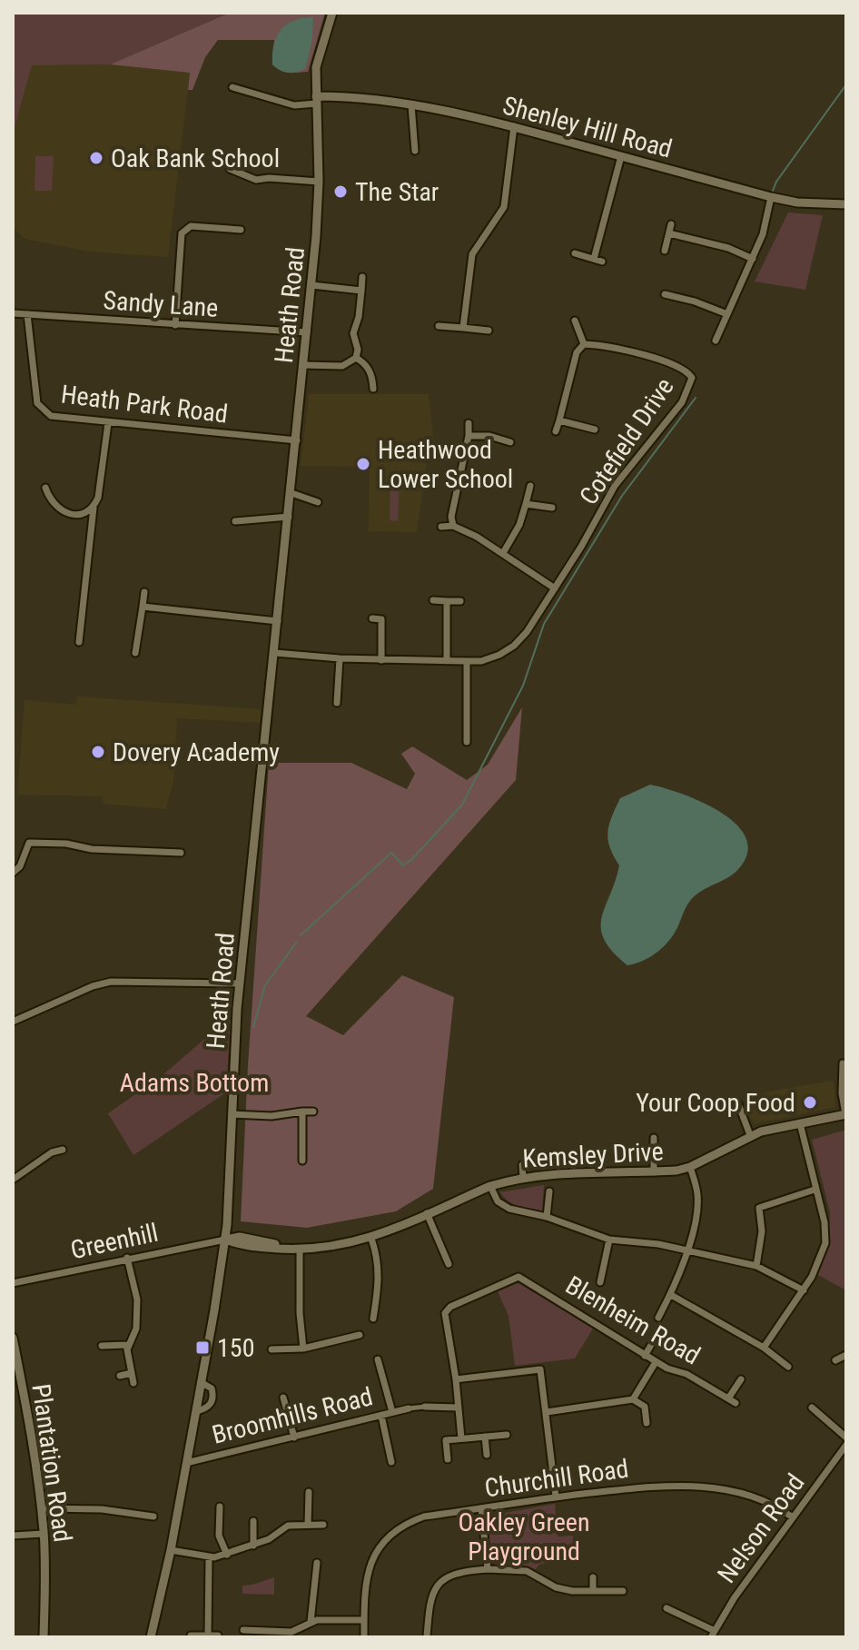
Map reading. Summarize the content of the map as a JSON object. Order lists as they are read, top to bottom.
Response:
{
  "streets": {
    "street": [
      "Shenley Hill Road",
      "Sandy Lane",
      "Heath Road",
      "Heath Park Road",
      "Cotefield Drive",
      "Kemsley Drive",
      "Greenhill",
      "Blenheim Road",
      "Broomhills Road",
      "Plantation Road",
      "Churchill Road",
      "Nelson Road"
    ]
  },
  "crossings": [
    ["Shenley Hill Road", "Heath Road"],
    ["Sandy Lane", "Heath Road"],
    ["Sandy Lane", "Heath Park Road"],
    ["Heath Road", "Heath Park Road"],
    ["Heath Road", "Cotefield Drive"],
    ["Heath Road", "Kemsley Drive"],
    ["Heath Road", "Greenhill"],
    ["Heath Road", "Broomhills Road"],
    ["Kemsley Drive", "Greenhill"],
    ["Churchill Road", "Nelson Road"]
  ],
  "parks": ["Adams Bottom", "Oakley Green Playground"],
  "places": {
    "other": [
      "Oak Bank School",
      "The Star",
      "Heathwood Lower School",
      "Dovery Academy",
      "Your Coop Food"
    ],
    "transit": ["150"]
  }
}
